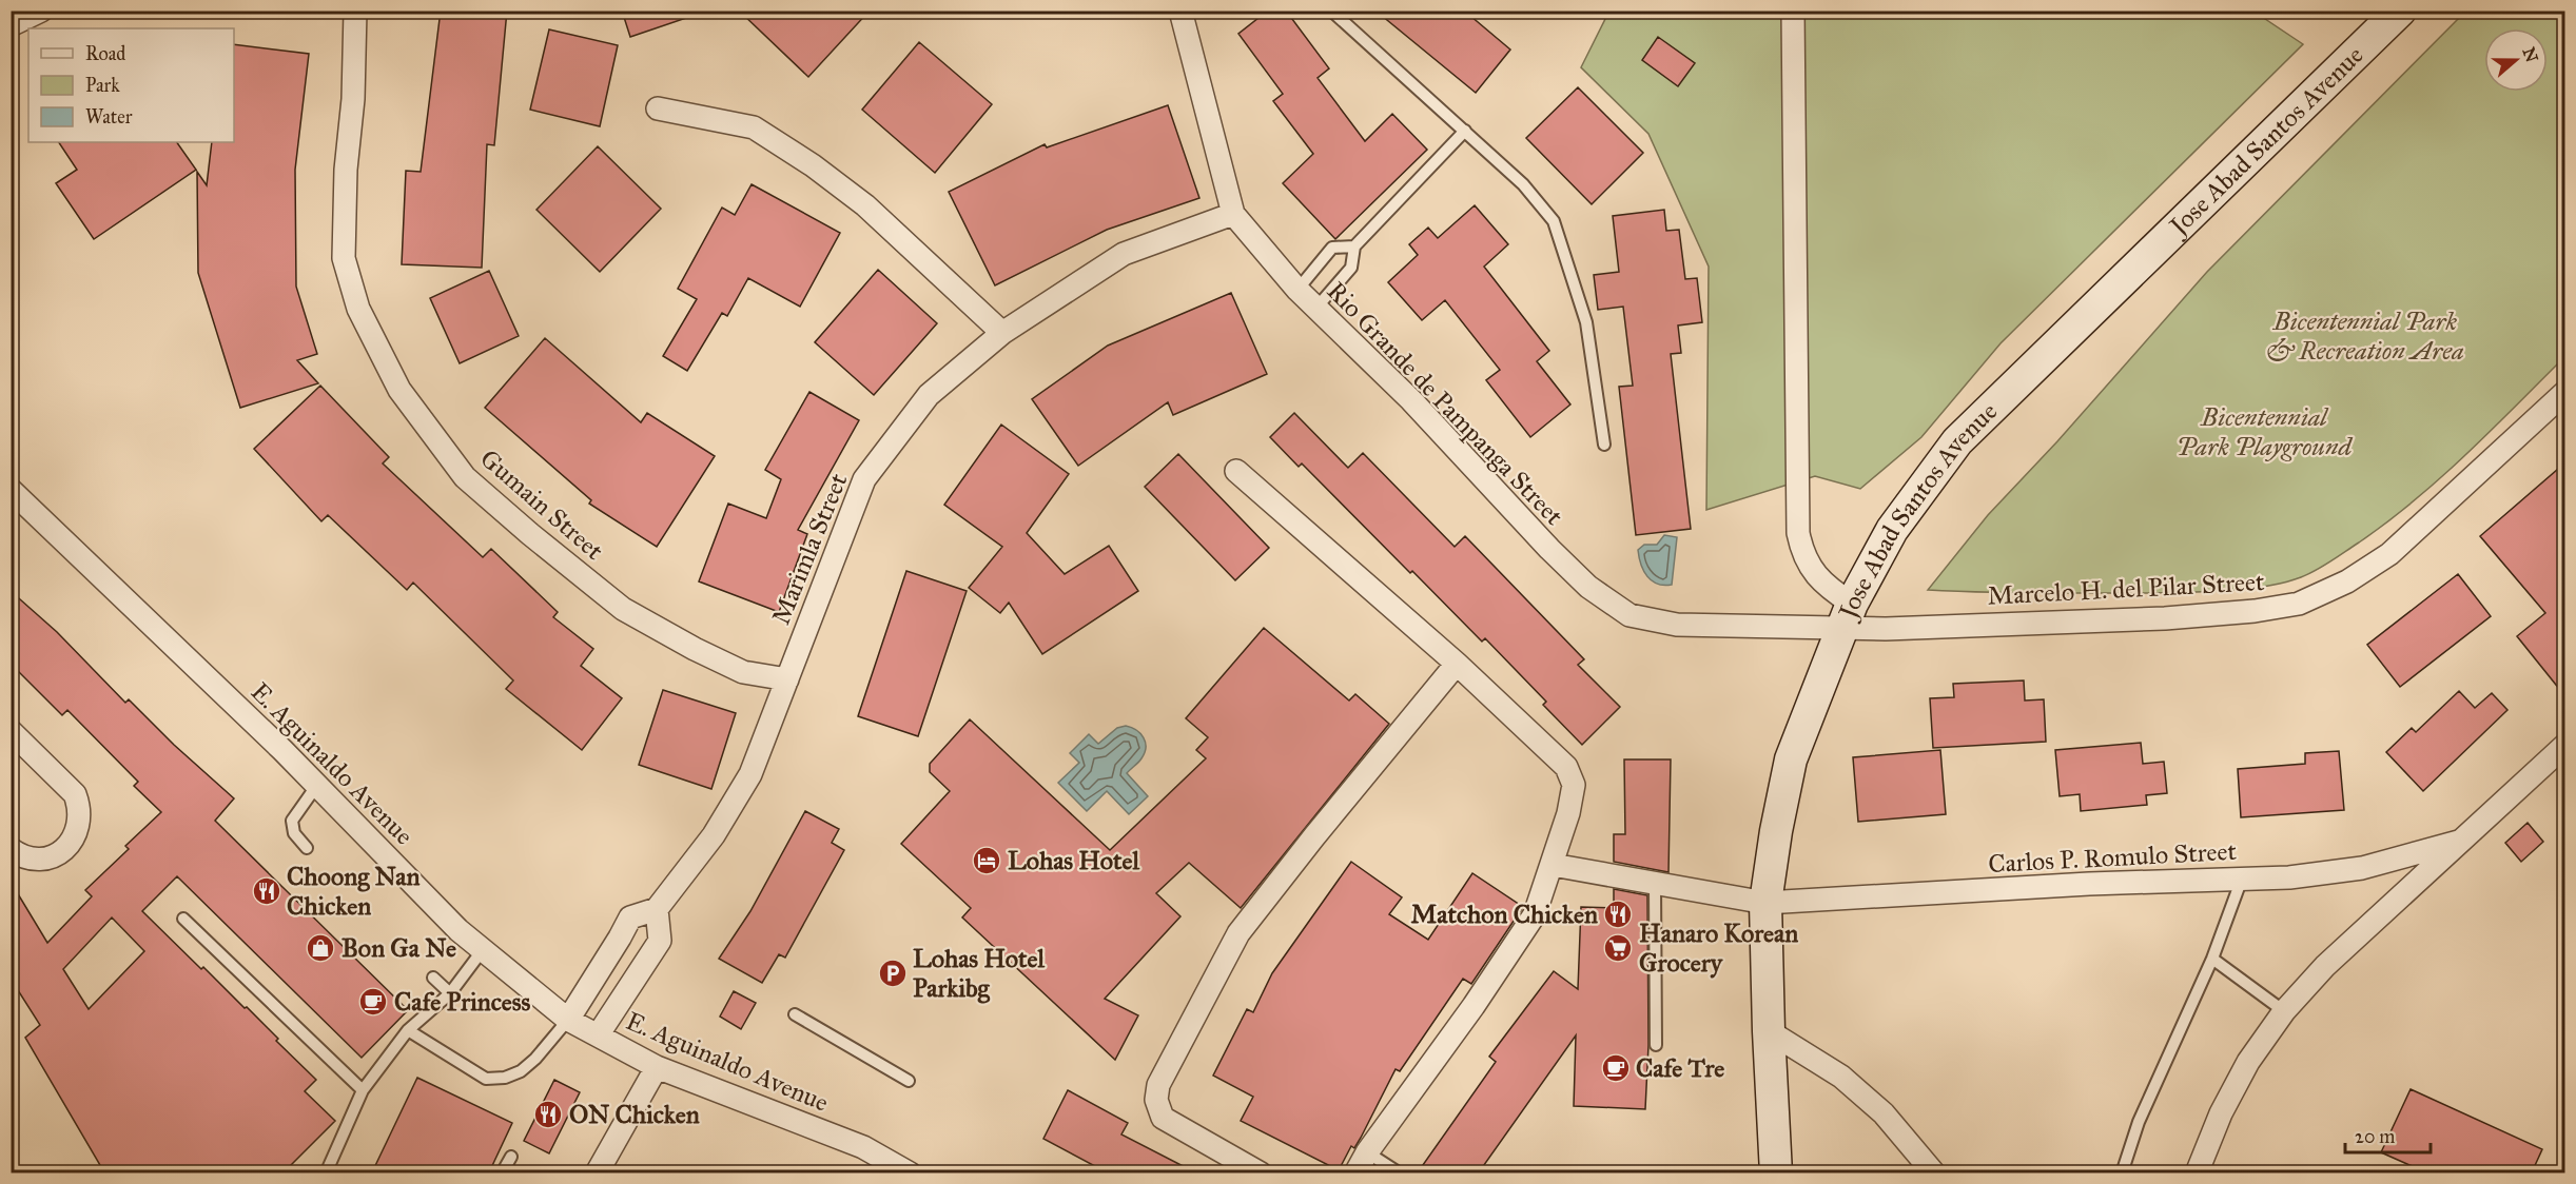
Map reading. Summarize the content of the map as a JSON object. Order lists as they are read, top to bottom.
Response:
{
  "streets": {
    "main road": ["Jose Abad Santos Avenue"],
    "street": [
      "Rio Grande de Pampanga Street",
      "Gumain Street",
      "Marimla Street",
      "Marcelo H. del Pilar Street",
      "E. Aguinaldo Avenue",
      "Carlos P. Romulo Street"
    ]
  },
  "crossings": [
    ["Jose Abad Santos Avenue", "Rio Grande de Pampanga Street"],
    ["Jose Abad Santos Avenue", "Marcelo H. del Pilar Street"],
    ["Jose Abad Santos Avenue", "Carlos P. Romulo Street"],
    ["Rio Grande de Pampanga Street", "Marimla Street"],
    ["Rio Grande de Pampanga Street", "Marcelo H. del Pilar Street"],
    ["Gumain Street", "Marimla Street"],
    ["Marimla Street", "E. Aguinaldo Avenue"]
  ],
  "parks": ["Bicentennial Park & Recreation Area", "Bicentennial Park Playground"],
  "places": {
    "hotel": ["Lohas Hotel"],
    "restaurant": ["Choong Nan Chicken", "Matchon Chicken", "ON Chicken"],
    "shop": ["Bon Ga Ne"],
    "supermarket": ["Hanaro Korean Grocery"],
    "parking": ["Lohas Hotel Parkibg"],
    "cafe": ["Cafe Princess", "Cafe Tre"]
  },
  "legend": ["Road", "Park", "Water"],
  "scale_bar": "20 m",
  "north": "right"
}
